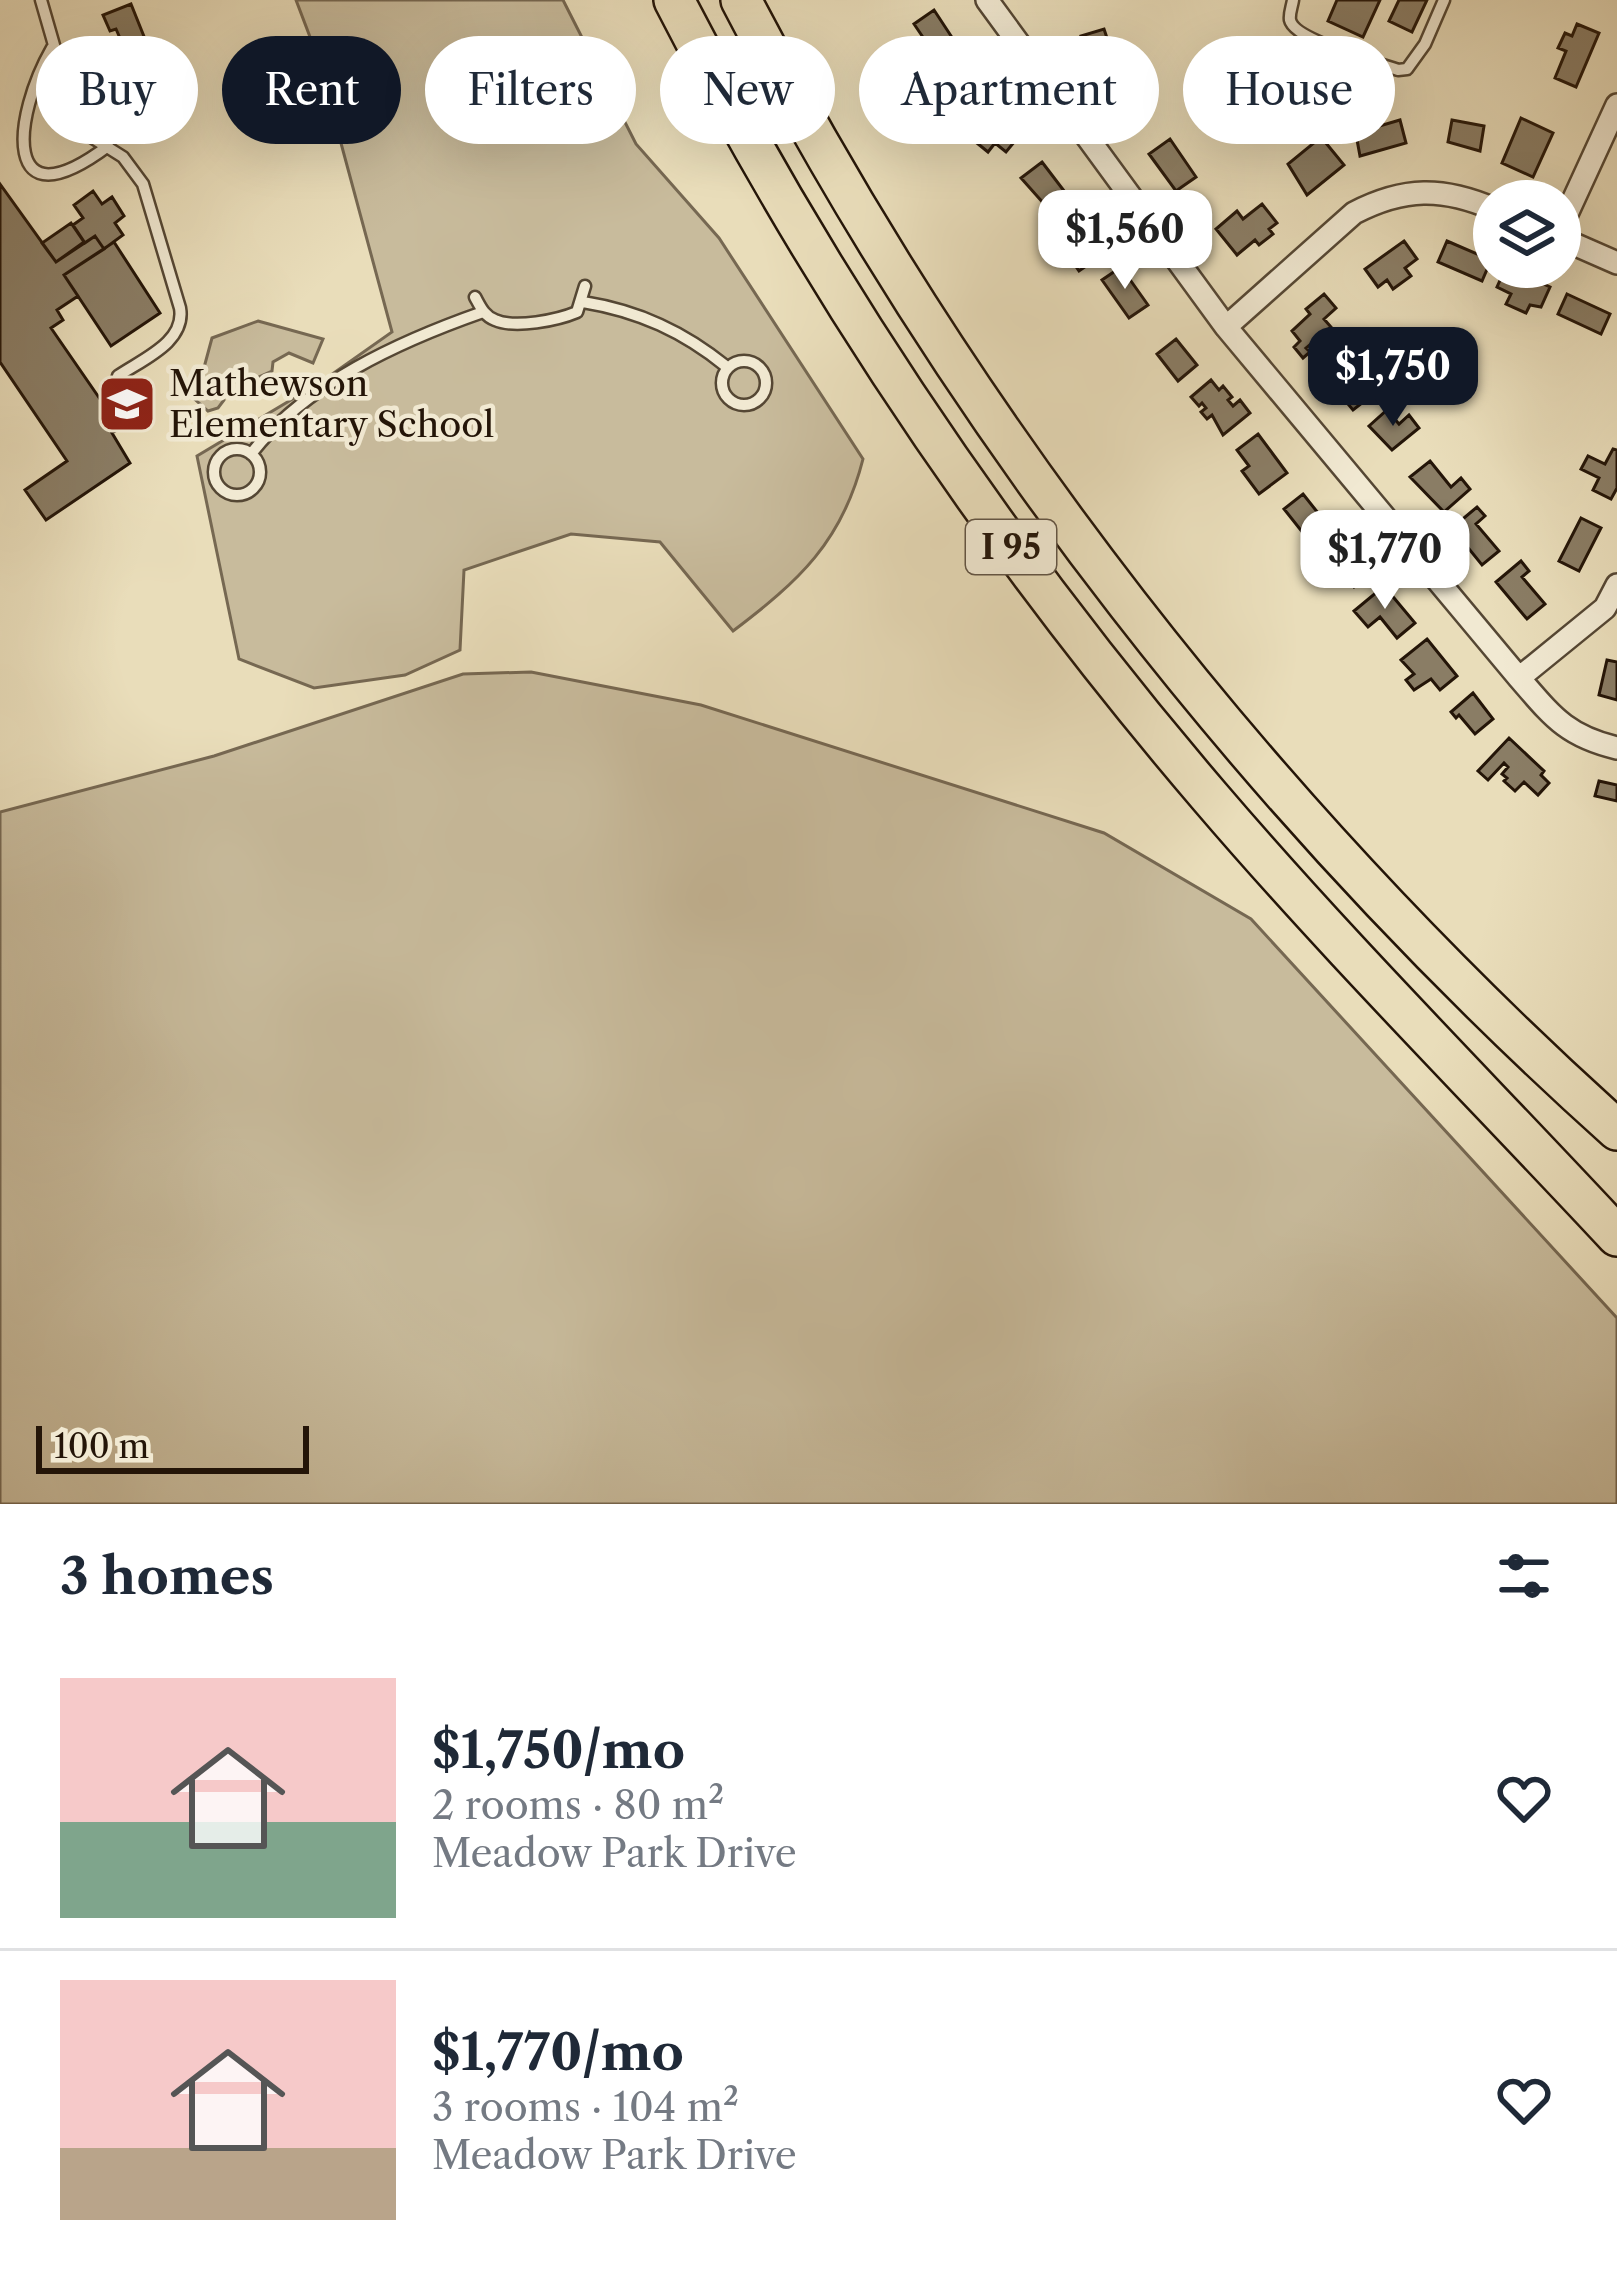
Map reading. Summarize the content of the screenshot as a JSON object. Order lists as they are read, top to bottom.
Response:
{
  "streets": {
    "highway": ["I 95"]
  },
  "places": {
    "school or university": ["Mathewson Elementary School"]
  },
  "scale_bar": "100 m",
  "page": {
    "chip": [
      "Buy",
      "Rent",
      "Filters",
      "New",
      "Apartment",
      "House"
    ],
    "price": ["$1,560", "$1,750", "$1,770"],
    "scale": "100 m",
    "heading": "3 homes",
    "list": [
      {
        "name": "$1,750/mo",
        "note": "2 rooms · 80 m² · Meadow Park Drive"
      },
      {
        "name": "$1,770/mo",
        "note": "3 rooms · 104 m² · Meadow Park Drive"
      }
    ]
  }
}
